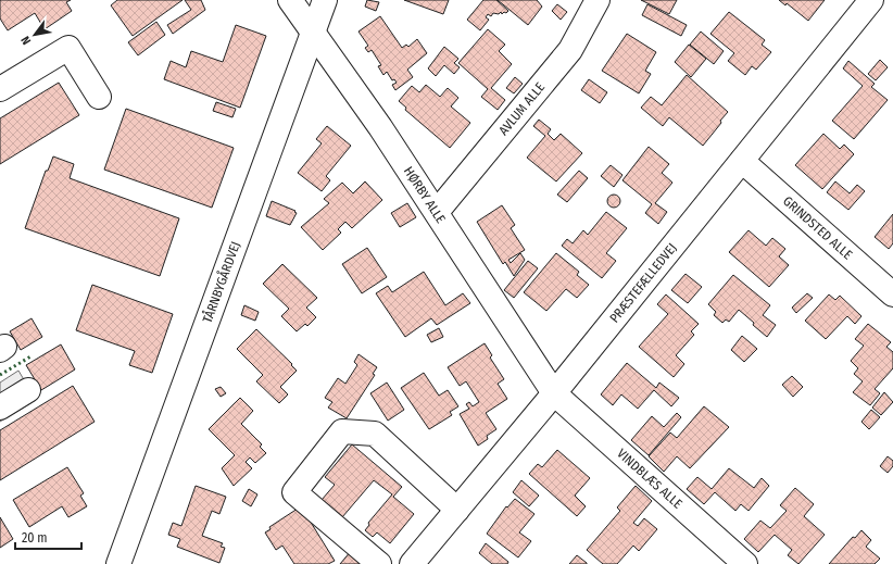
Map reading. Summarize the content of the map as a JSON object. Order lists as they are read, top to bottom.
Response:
{
  "streets": {
    "street": [
      "AVLUM ALLE",
      "HØRBY ALLE",
      "GRINDSTED ALLE",
      "TÅRNBYGÅRDVEJ",
      "PRÆSTEFÆLLEDVEJ",
      "VINDBLÆS ALLE"
    ]
  },
  "crossings": [
    ["AVLUM ALLE", "HØRBY ALLE"],
    ["HØRBY ALLE", "TÅRNBYGÅRDVEJ"],
    ["HØRBY ALLE", "PRÆSTEFÆLLEDVEJ"],
    ["HØRBY ALLE", "VINDBLÆS ALLE"],
    ["GRINDSTED ALLE", "PRÆSTEFÆLLEDVEJ"],
    ["PRÆSTEFÆLLEDVEJ", "VINDBLÆS ALLE"]
  ],
  "scale_bar": "20 m",
  "north": "bottom left"
}
